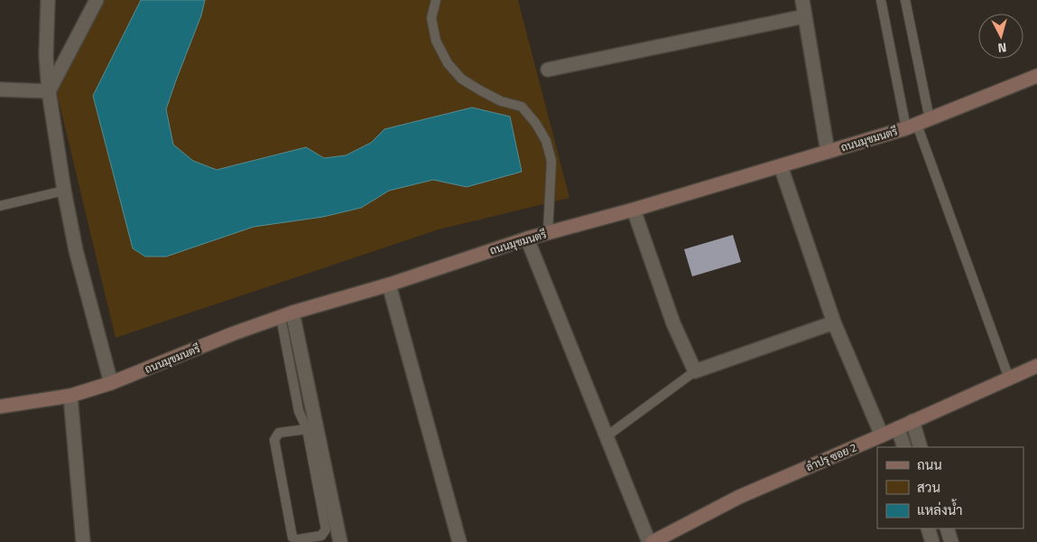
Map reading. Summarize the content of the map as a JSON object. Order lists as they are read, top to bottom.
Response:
{
  "streets": {
    "main road": ["ถนนมุขมนตรี", "ลำปรุ ซอย 2"]
  },
  "legend": ["ถนน", "สวน", "แหล่งน้ำ"],
  "north": "bottom"
}
